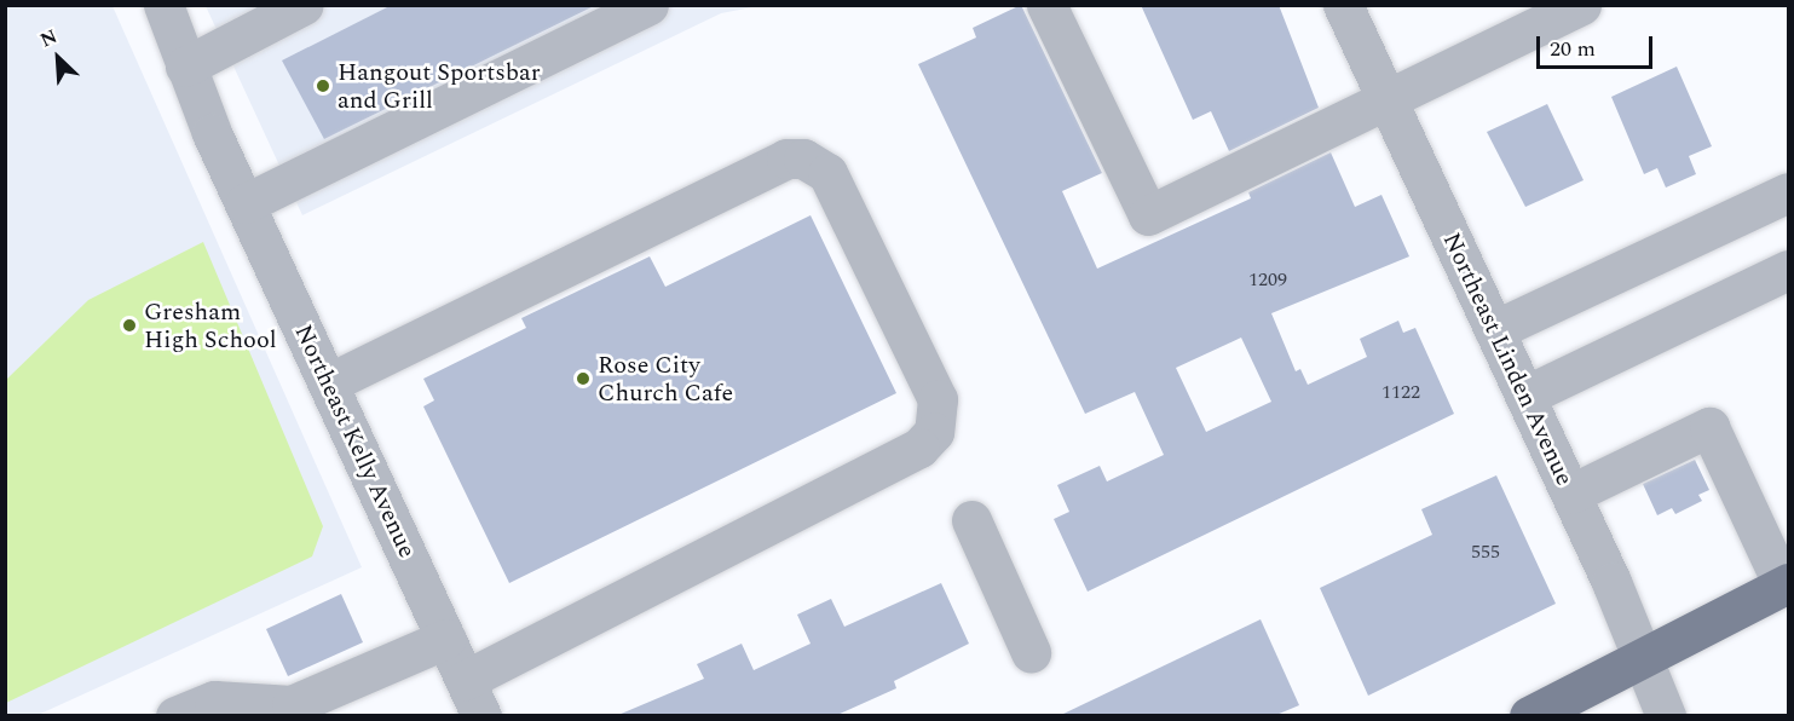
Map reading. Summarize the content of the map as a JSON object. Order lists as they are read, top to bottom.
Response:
{
  "streets": {
    "street": ["Northeast Linden Avenue", "Northeast Kelly Avenue"]
  },
  "places": ["Hangout Sportsbar and Grill", "Gresham High School", "Rose City Church Cafe"],
  "house_numbers": ["1209", "1122", "555"],
  "scale_bar": "20 m",
  "north": "top left"
}
